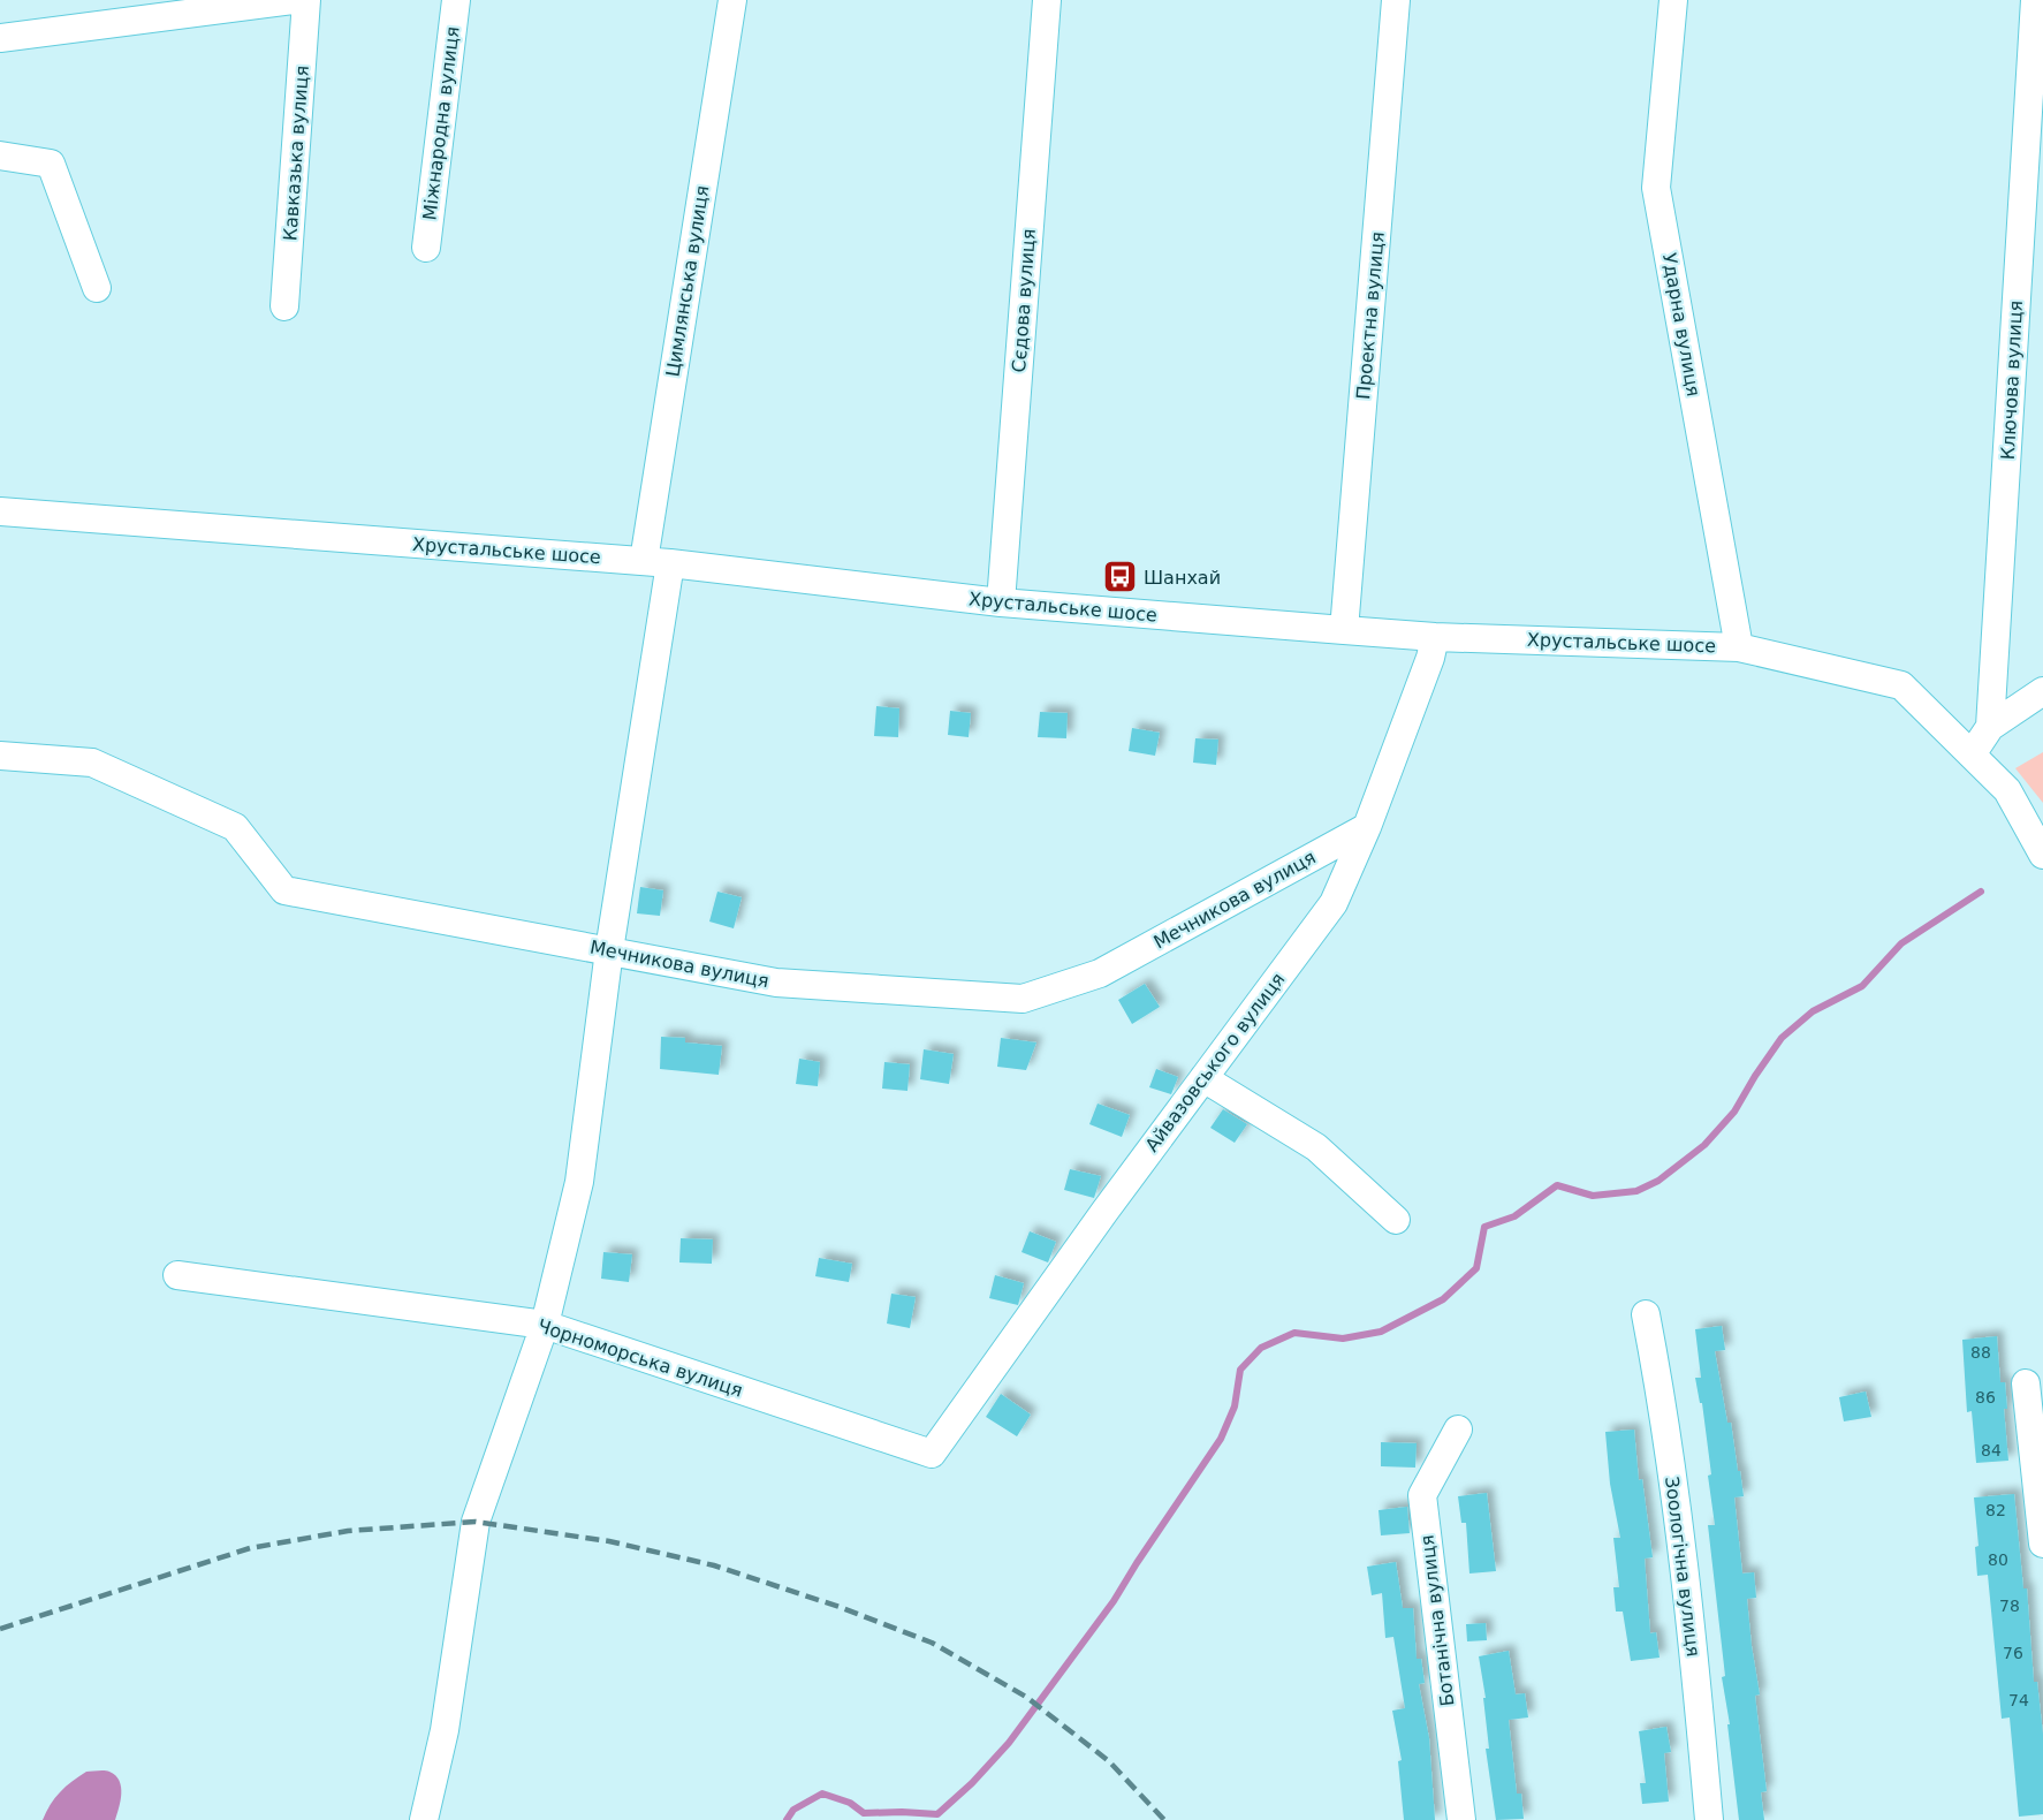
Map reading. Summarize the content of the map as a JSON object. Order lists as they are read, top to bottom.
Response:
{
  "streets": {
    "street": [
      "Міжнародна вулиця",
      "Кавказька вулиця",
      "Цимлянська вулиця",
      "Сєдова вулиця",
      "Проектна вулиця",
      "Ударна вулиця",
      "Ключова вулиця",
      "Хрустальське шосе",
      "Мечникова вулиця",
      "Айвазовського вулиця",
      "Чорноморська вулиця",
      "Зоологічна вулиця",
      "Ботанічна вулиця"
    ]
  },
  "crossings": [
    ["Цимлянська вулиця", "Хрустальське шосе"],
    ["Цимлянська вулиця", "Мечникова вулиця"],
    ["Цимлянська вулиця", "Чорноморська вулиця"],
    ["Сєдова вулиця", "Хрустальське шосе"],
    ["Проектна вулиця", "Хрустальське шосе"],
    ["Ударна вулиця", "Хрустальське шосе"],
    ["Хрустальське шосе", "Айвазовського вулиця"],
    ["Мечникова вулиця", "Айвазовського вулиця"],
    ["Айвазовського вулиця", "Чорноморська вулиця"]
  ],
  "places": {
    "bus stop": ["Шанхай"]
  },
  "house_numbers": [
    "88",
    "86",
    "84",
    "82",
    "80",
    "78",
    "76",
    "74"
  ]
}
